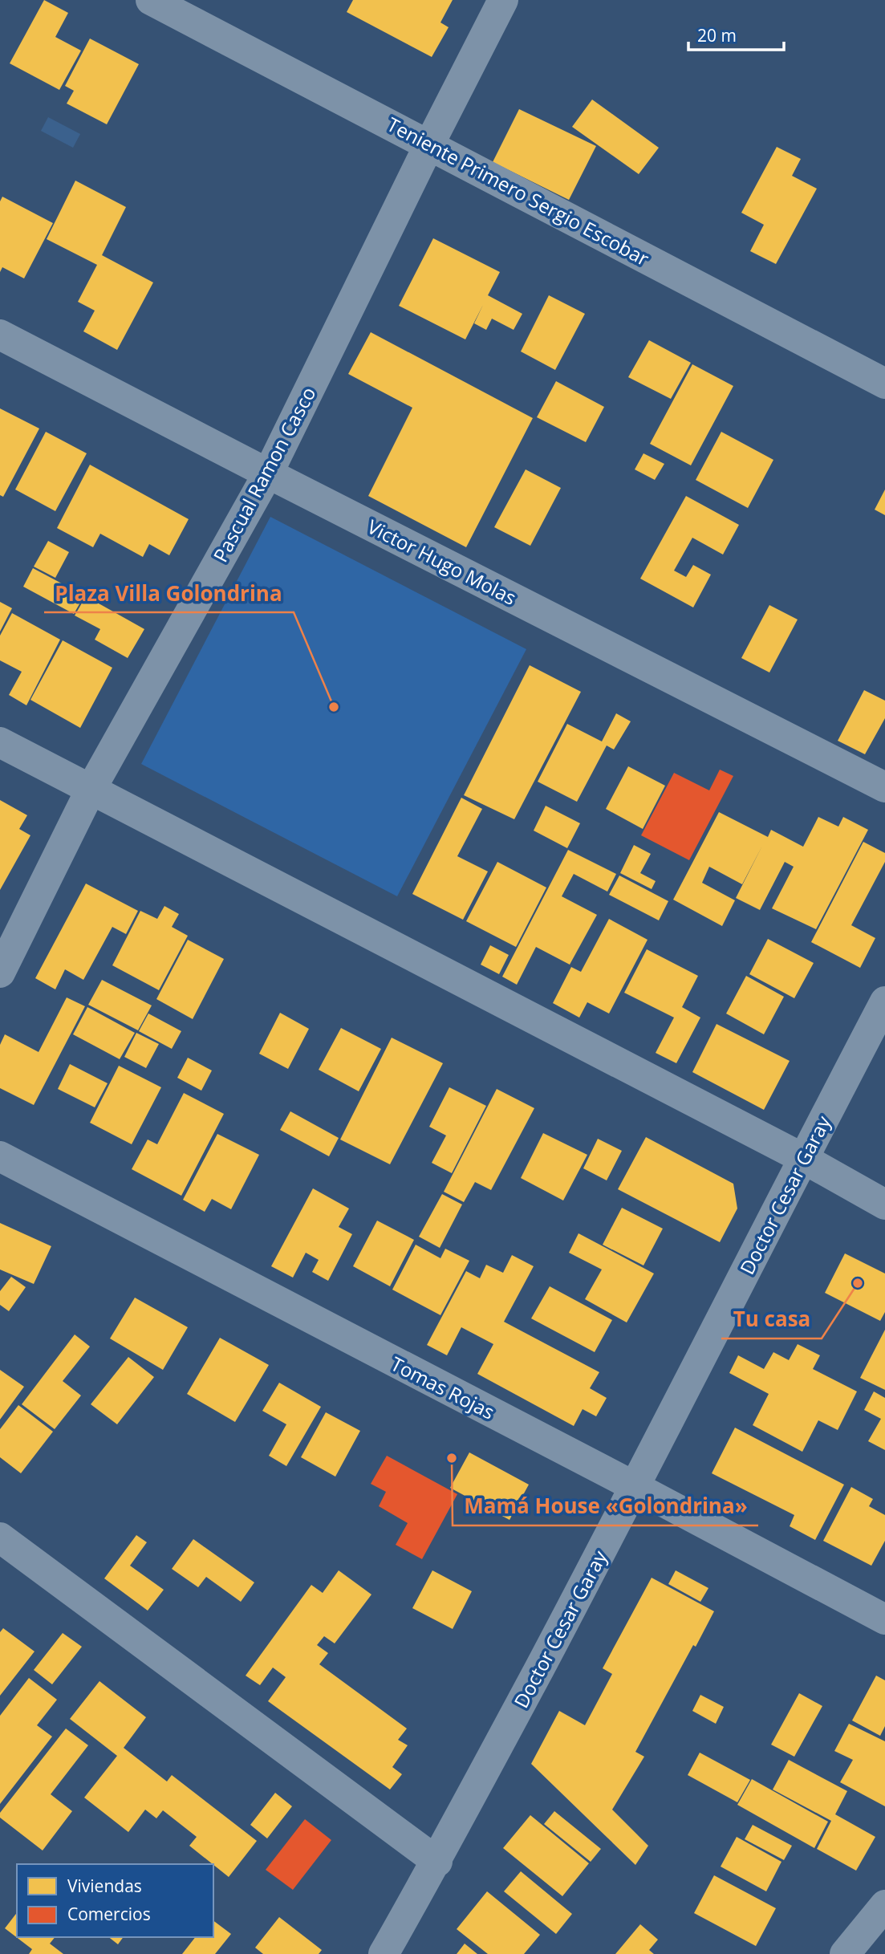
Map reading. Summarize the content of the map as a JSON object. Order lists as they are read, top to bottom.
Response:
{
  "streets": {
    "street": [
      "Teniente Primero Sergio Escobar",
      "Pascual Ramon Casco",
      "Victor Hugo Molas",
      "Doctor Cesar Garay",
      "Tomas Rojas"
    ]
  },
  "crossings": [
    ["Teniente Primero Sergio Escobar", "Pascual Ramon Casco"],
    ["Pascual Ramon Casco", "Victor Hugo Molas"],
    ["Doctor Cesar Garay", "Tomas Rojas"]
  ],
  "places": ["Plaza Villa Golondrina", "Tu casa", "Mamá House «Golondrina»"],
  "legend": ["Viviendas", "Comercios"],
  "scale_bar": "20 m"
}
